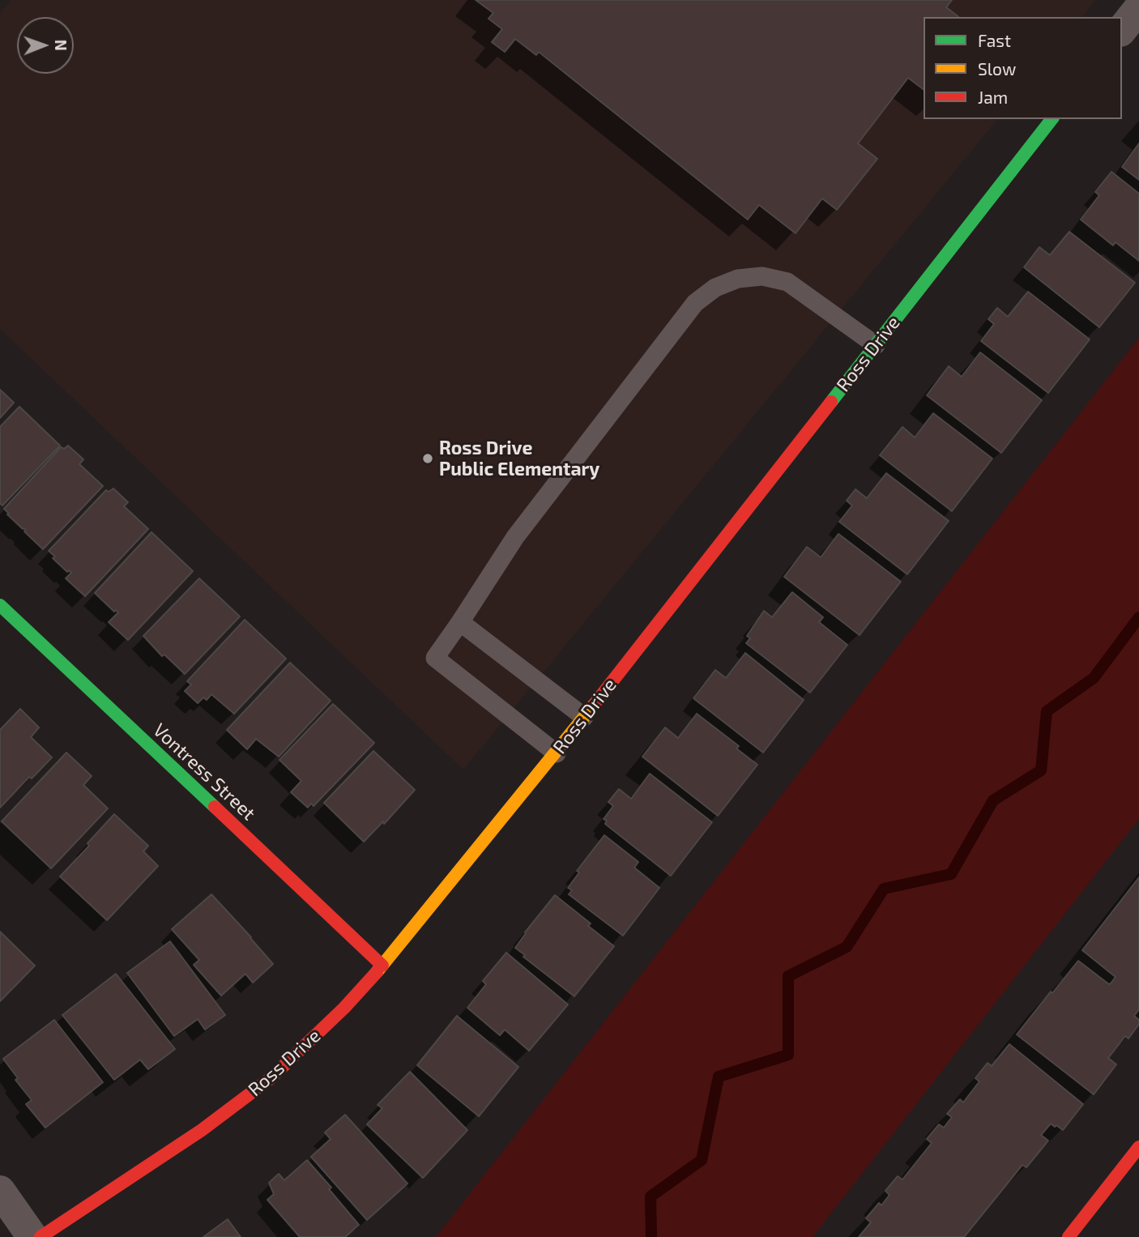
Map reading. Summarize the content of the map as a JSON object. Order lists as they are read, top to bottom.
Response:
{
  "streets": {
    "street": ["Ross Drive", "Vontress Street"]
  },
  "crossings": [
    ["Ross Drive", "Vontress Street"]
  ],
  "places": ["Ross Drive Public Elementary"],
  "legend": ["Fast", "Slow", "Jam"],
  "north": "right"
}
